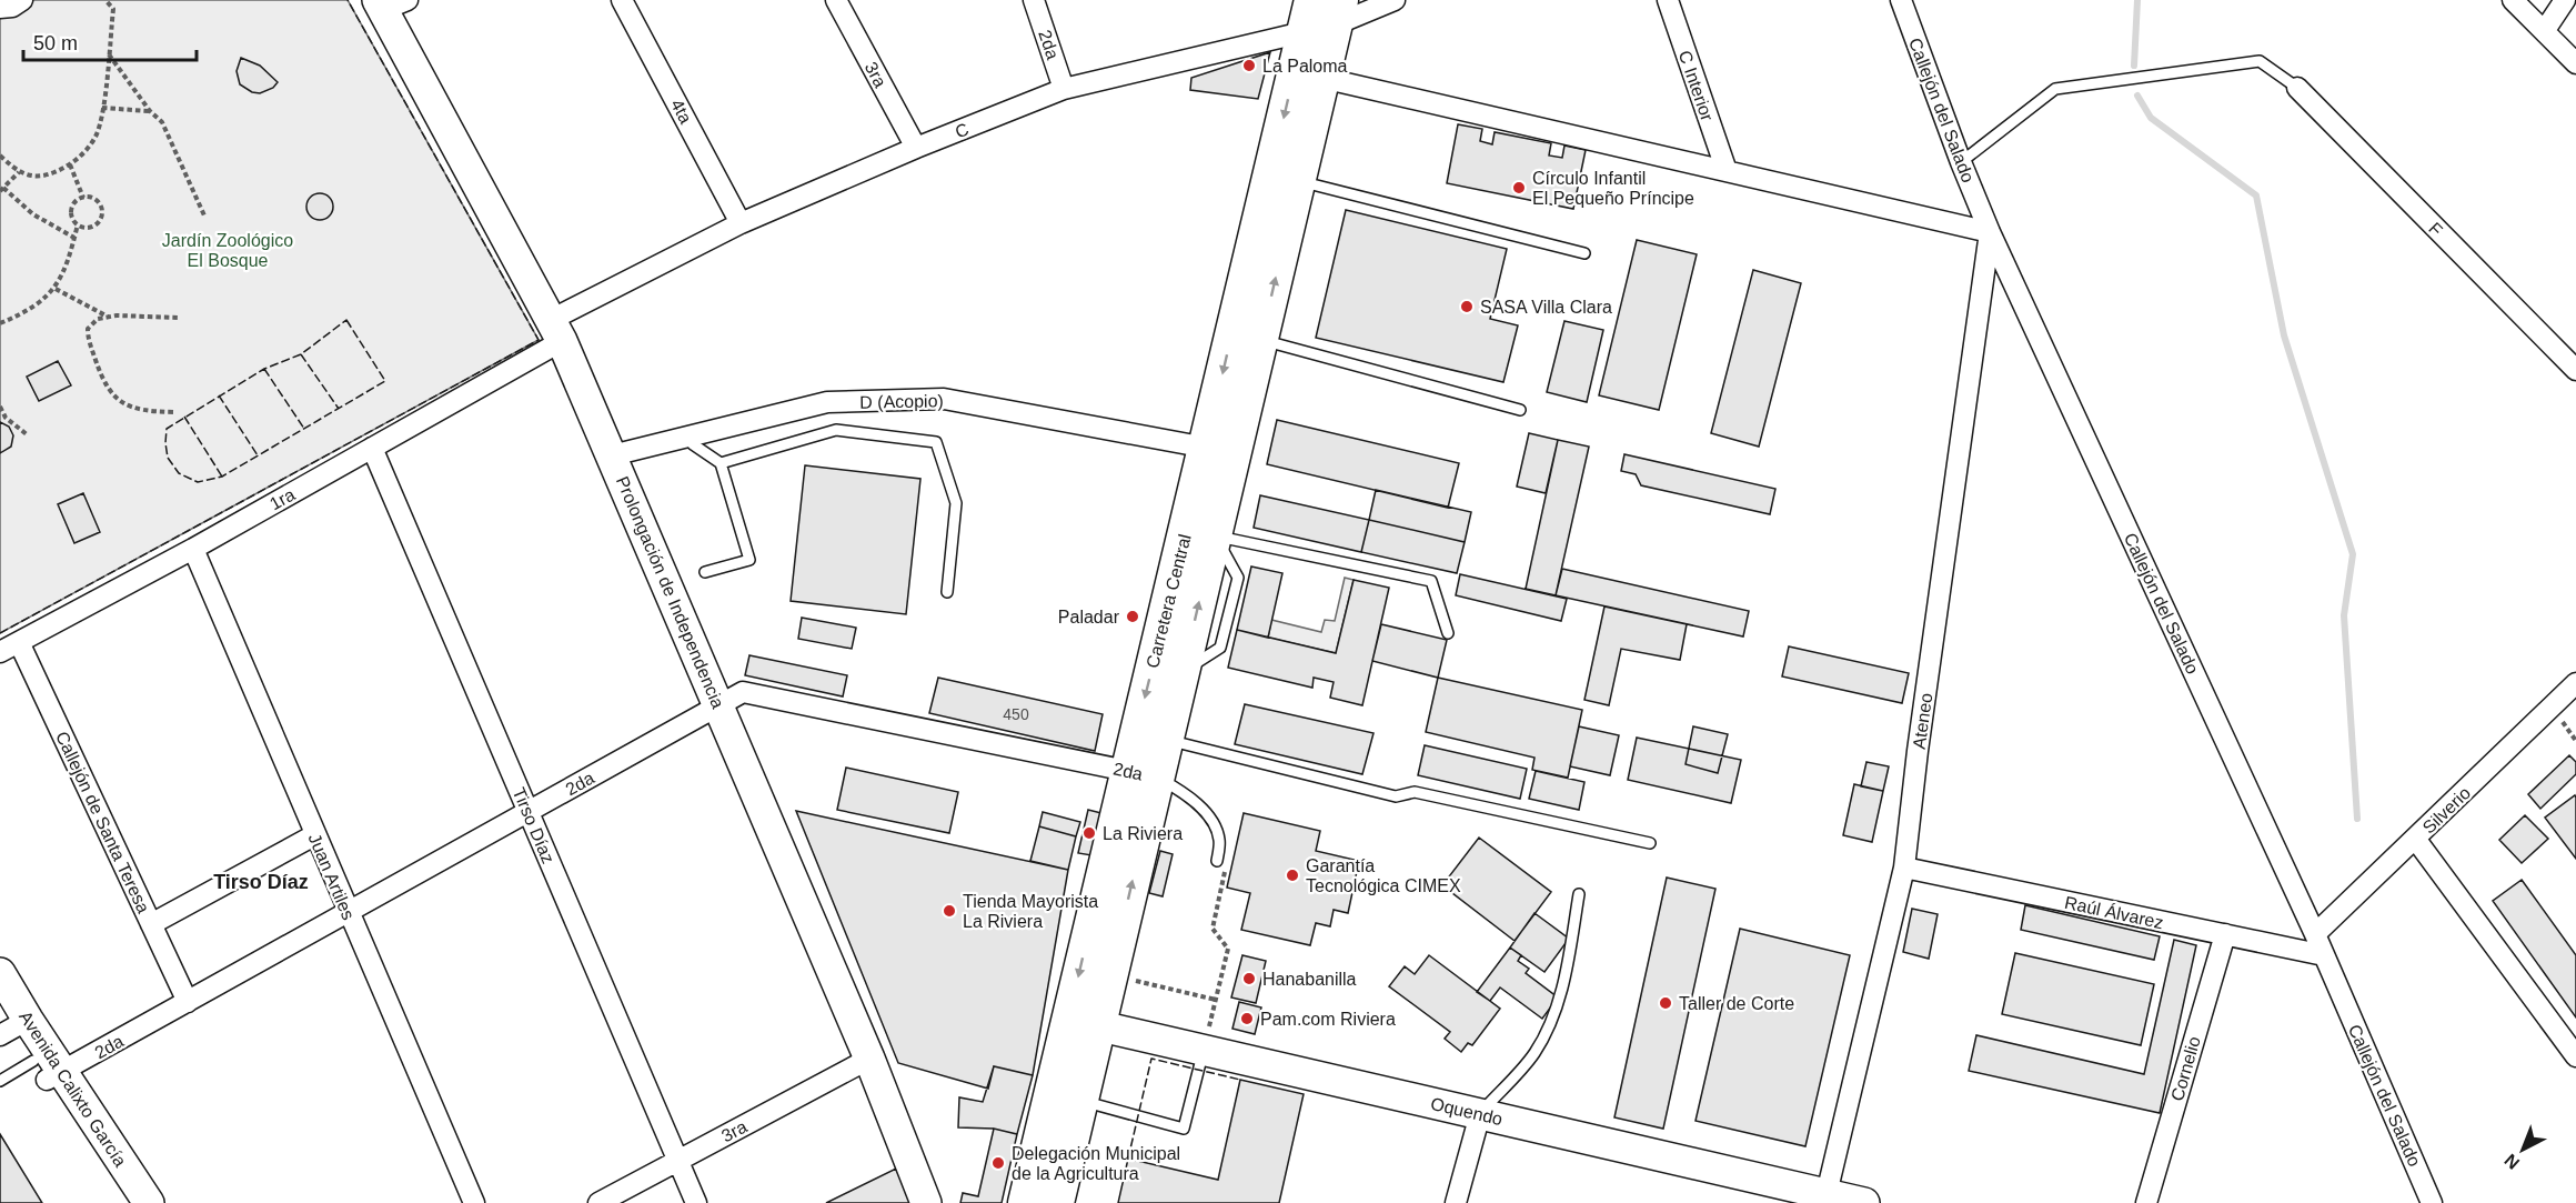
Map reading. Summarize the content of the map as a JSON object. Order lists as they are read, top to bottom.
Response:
{
  "streets": {
    "main road": ["Carretera Central"],
    "street": [
      "2da",
      "3ra",
      "C Interior",
      "Callejón del Salado",
      "4ta",
      "C",
      "F",
      "D (Acopio)",
      "1ra",
      "Prolongación de Independencia",
      "Ateneo",
      "Silverio",
      "Callejón de Santa Teresa",
      "Tirso Díaz",
      "Juan Artiles",
      "Raúl Álvarez",
      "Cornelio",
      "Avenida Calixto García",
      "Oquendo"
    ]
  },
  "crossings": [
    ["2da", "C"],
    ["2da", "Prolongación de Independencia"],
    ["2da", "Carretera Central"],
    ["2da", "Callejón de Santa Teresa"],
    ["2da", "Tirso Díaz"],
    ["2da", "Juan Artiles"],
    ["2da", "Avenida Calixto García"],
    ["3ra", "C"],
    ["3ra", "Prolongación de Independencia"],
    ["3ra", "Tirso Díaz"],
    ["Callejón del Salado", "Ateneo"],
    ["Callejón del Salado", "Silverio"],
    ["Callejón del Salado", "Raúl Álvarez"],
    ["4ta", "C"],
    ["C", "1ra"],
    ["C", "Prolongación de Independencia"],
    ["C", "Carretera Central"],
    ["D (Acopio)", "Prolongación de Independencia"],
    ["D (Acopio)", "Carretera Central"],
    ["1ra", "Prolongación de Independencia"],
    ["1ra", "Callejón de Santa Teresa"],
    ["1ra", "Tirso Díaz"],
    ["1ra", "Juan Artiles"],
    ["Carretera Central", "Oquendo"],
    ["Ateneo", "Raúl Álvarez"],
    ["Ateneo", "Oquendo"],
    ["Raúl Álvarez", "Cornelio"]
  ],
  "districts": ["Tirso Díaz"],
  "parks": ["Jardín Zoológico El Bosque"],
  "places": [
    "La Paloma",
    "Círculo Infantil El Pequeño Príncipe",
    "SASA Villa Clara",
    "Paladar",
    "La Riviera",
    "Garantía Tecnológica CIMEX",
    "Tienda Mayorista La Riviera",
    "Hanabanilla",
    "Taller de Corte",
    "Pam.com Riviera",
    "Delegación Municipal de la Agricultura"
  ],
  "house_numbers": ["450"],
  "scale_bar": "50 m",
  "north": "bottom left"
}
